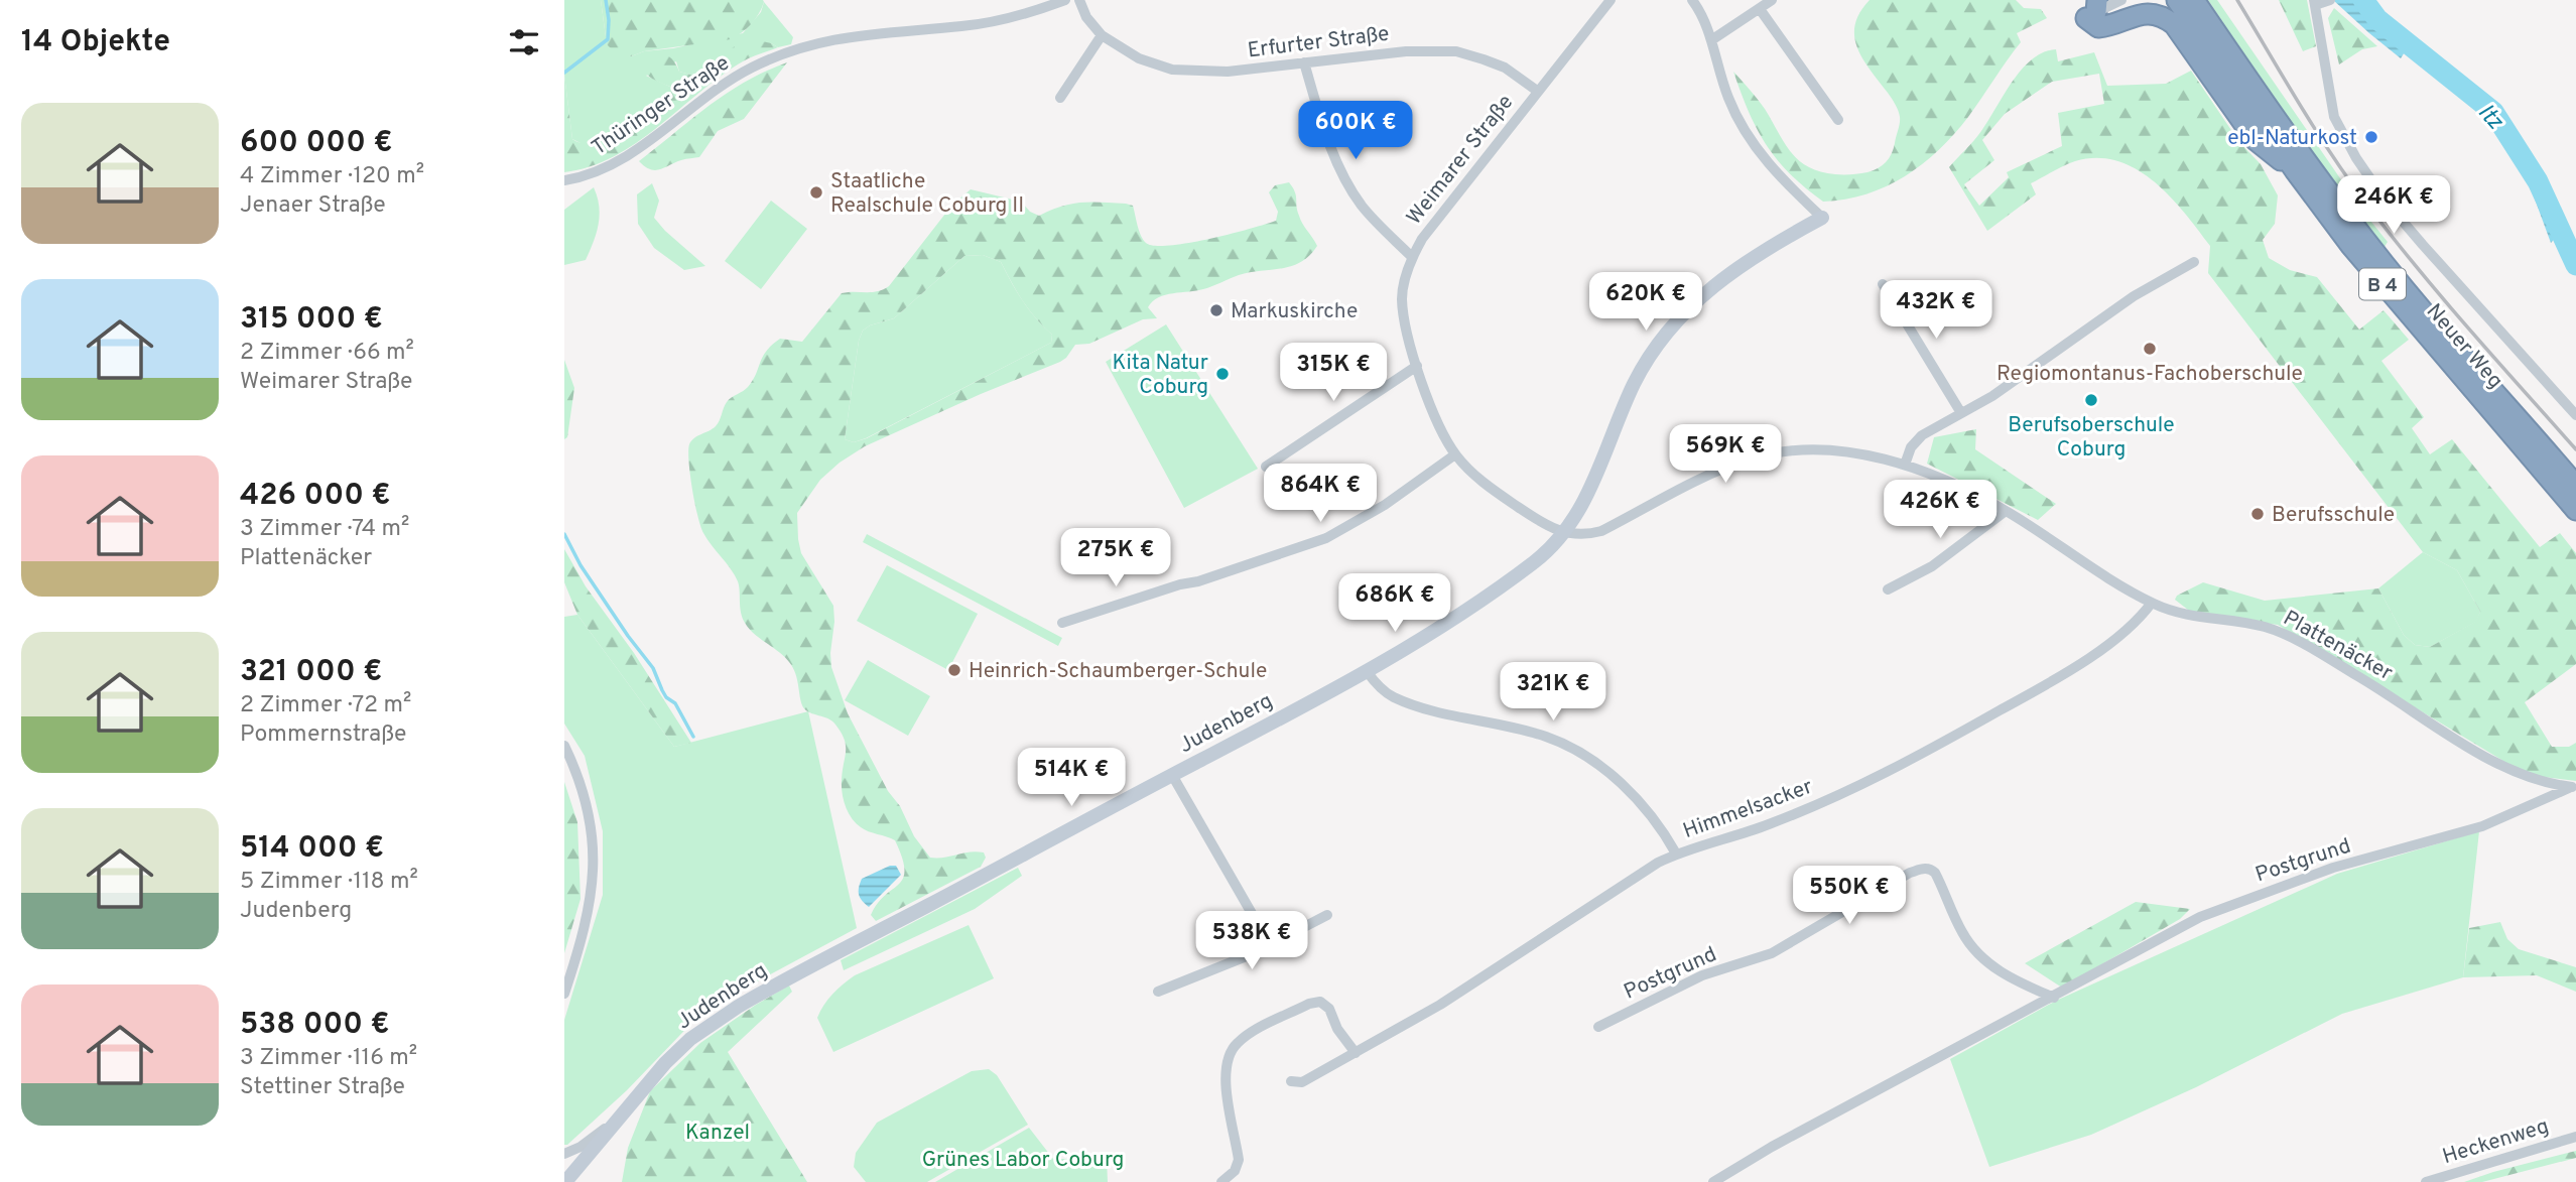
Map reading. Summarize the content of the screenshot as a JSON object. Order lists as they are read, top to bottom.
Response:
{
  "streets": {
    "highway": ["B 4", "Neuer Weg"],
    "street": [
      "Erfurter Straße",
      "Thüringer Straße",
      "Weimarer Straße",
      "Plattenäcker",
      "Judenberg",
      "Himmelsacker",
      "Postgrund",
      "Heckenweg"
    ]
  },
  "crossings": [
    ["Erfurter Straße", "Weimarer Straße"],
    ["Weimarer Straße", "Plattenäcker"],
    ["Weimarer Straße", "Judenberg"],
    ["Plattenäcker", "Judenberg"],
    ["Plattenäcker", "Himmelsacker"],
    ["Plattenäcker", "Postgrund"]
  ],
  "water": ["Itz"],
  "parks": ["Kanzel", "Grünes Labor Coburg"],
  "places": [
    "ebl-Naturkost",
    "Staatliche Realschule Coburg II",
    "Markuskirche",
    "Regiomontanus-Fachoberschule",
    "Kita Natur Coburg",
    "Berufsoberschule Coburg",
    "Berufsschule",
    "Heinrich-Schaumberger-Schule"
  ],
  "page": {
    "heading": "14 Objekte",
    "list": [
      {
        "name": "600 000 €",
        "note": "4 Zimmer · 120 m² · Jenaer Straße"
      },
      {
        "name": "315 000 €",
        "note": "2 Zimmer · 66 m² · Weimarer Straße"
      },
      {
        "name": "426 000 €",
        "note": "3 Zimmer · 74 m² · Plattenäcker"
      },
      {
        "name": "321 000 €",
        "note": "2 Zimmer · 72 m² · Pommernstraße"
      },
      {
        "name": "514 000 €",
        "note": "5 Zimmer · 118 m² · Judenberg"
      },
      {
        "name": "538 000 €",
        "note": "3 Zimmer · 116 m² · Stettiner Straße"
      }
    ],
    "price": [
      "600K €",
      "246K €",
      "620K €",
      "432K €",
      "315K €",
      "569K €",
      "864K €",
      "426K €",
      "275K €",
      "686K €",
      "321K €",
      "514K €",
      "550K €",
      "538K €"
    ]
  }
}
